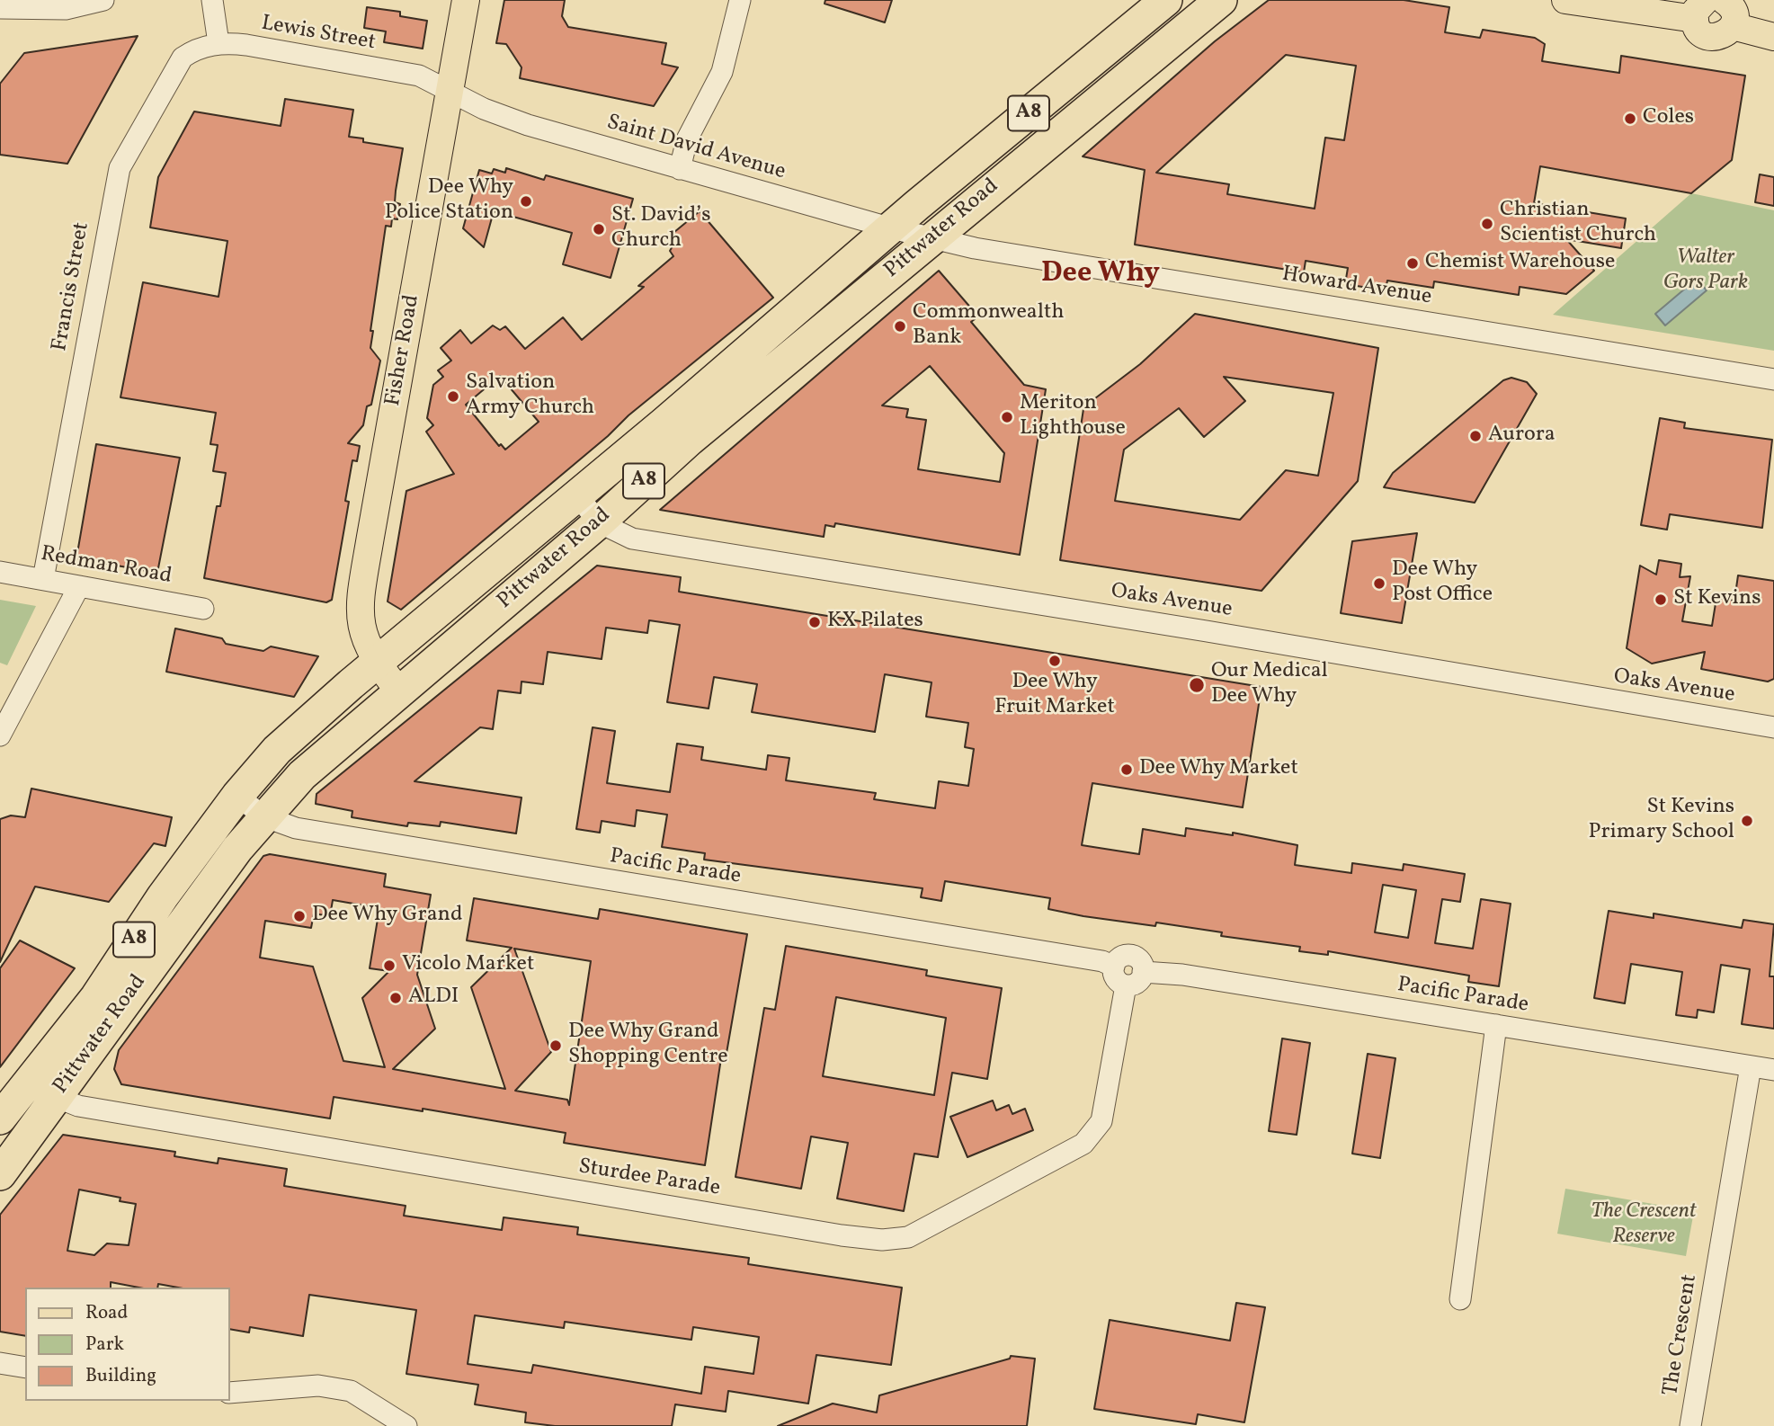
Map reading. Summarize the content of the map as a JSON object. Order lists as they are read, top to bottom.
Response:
{
  "streets": {
    "highway": ["A8", "Pittwater Road"],
    "main road": ["Fisher Road"],
    "street": [
      "Lewis Street",
      "Saint David Avenue",
      "Francis Street",
      "Howard Avenue",
      "Redman Road",
      "Oaks Avenue",
      "Pacific Parade",
      "Sturdee Parade",
      "The Crescent"
    ]
  },
  "crossings": [
    ["Lewis Street", "Saint David Avenue"],
    ["Lewis Street", "Francis Street"],
    ["Lewis Street", "Fisher Road"],
    ["Saint David Avenue", "Pittwater Road"],
    ["Saint David Avenue", "Howard Avenue"],
    ["Saint David Avenue", "Fisher Road"],
    ["Pittwater Road", "Howard Avenue"],
    ["Pittwater Road", "Fisher Road"],
    ["Pittwater Road", "Oaks Avenue"],
    ["Pittwater Road", "Pacific Parade"],
    ["Pittwater Road", "Sturdee Parade"],
    ["Francis Street", "Redman Road"],
    ["Pacific Parade", "Sturdee Parade"],
    ["Pacific Parade", "The Crescent"]
  ],
  "districts": ["Dee Why"],
  "parks": ["Walter Gors Park", "The Crescent Reserve"],
  "places": [
    "Coles",
    "Dee Why Police Station",
    "Christian Scientist Church",
    "St. David’s Church",
    "Chemist Warehouse",
    "Commonwealth Bank",
    "Salvation Army Church",
    "Meriton Lighthouse",
    "Aurora",
    "Dee Why Post Office",
    "St Kevins",
    "KX Pilates",
    "Dee Why Fruit Market",
    "Our Medical Dee Why",
    "Dee Why Market",
    "St Kevins Primary School",
    "Dee Why Grand",
    "Vicolo Market",
    "ALDI",
    "Dee Why Grand Shopping Centre"
  ],
  "legend": ["Road", "Park", "Building"]
}
